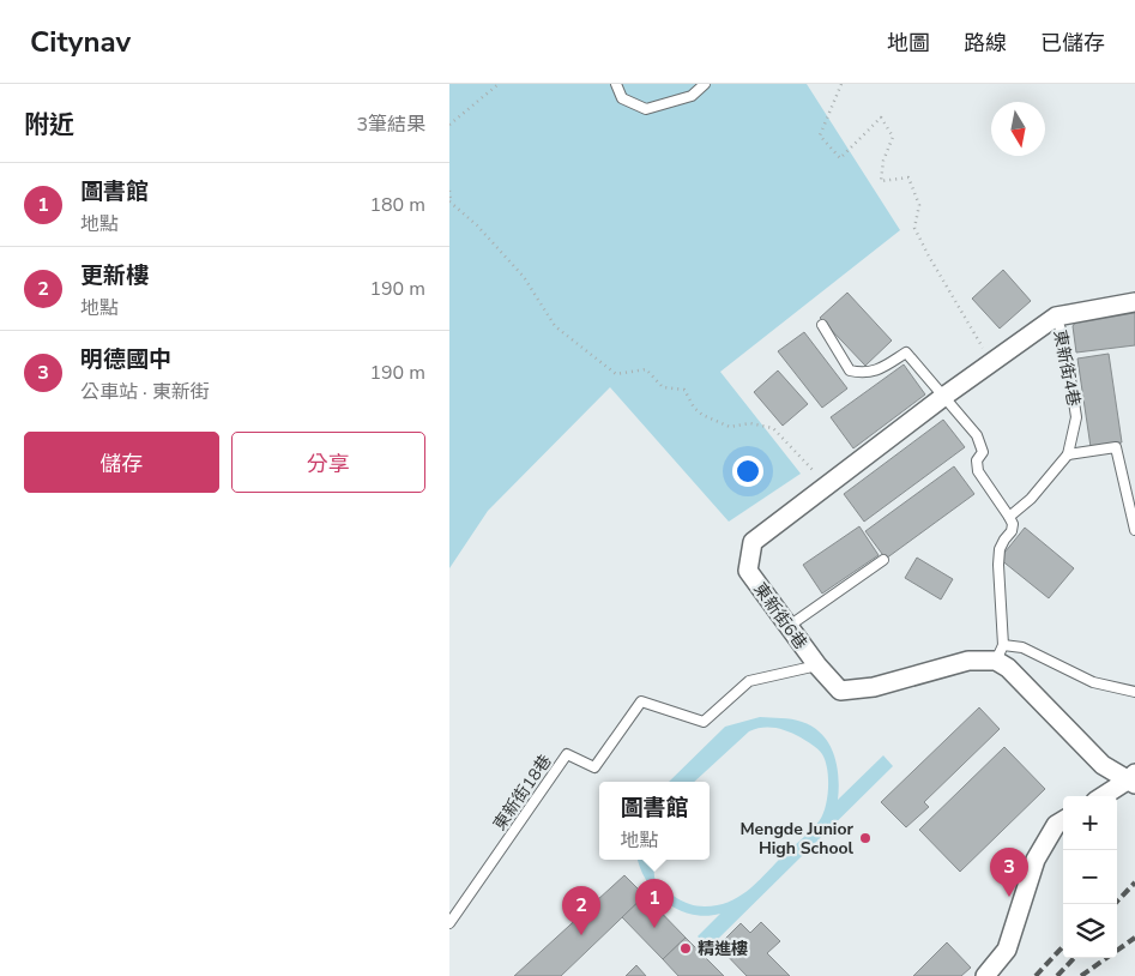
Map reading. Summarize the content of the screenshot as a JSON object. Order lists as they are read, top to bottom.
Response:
{
  "streets": {
    "street": ["東新街4巷", "東新街6巷"],
    "lane": ["東新街18巷"]
  },
  "crossings": [
    ["東新街4巷", "東新街6巷"],
    ["東新街6巷", "東新街18巷"]
  ],
  "places": ["Mengde Junior High School", "精進樓"],
  "north": "bottom",
  "page": {
    "header": "Citynav",
    "nav": ["地圖", "路線", "已儲存"],
    "heading": ["附近", "3筆結果"],
    "list": [
      {
        "mark": "1",
        "name": "圖書館",
        "note": "地點",
        "value": "180 m"
      },
      {
        "mark": "2",
        "name": "更新樓",
        "note": "地點",
        "value": "190 m"
      },
      {
        "mark": "3",
        "name": "明德國中",
        "note": "公車站 · 東新街",
        "value": "190 m"
      }
    ],
    "buttons": ["儲存", "分享"],
    "popup": ["圖書館", "地點"],
    "map_buttons": ["+", "−"],
    "pins": ["3", "1", "2"]
  }
}
